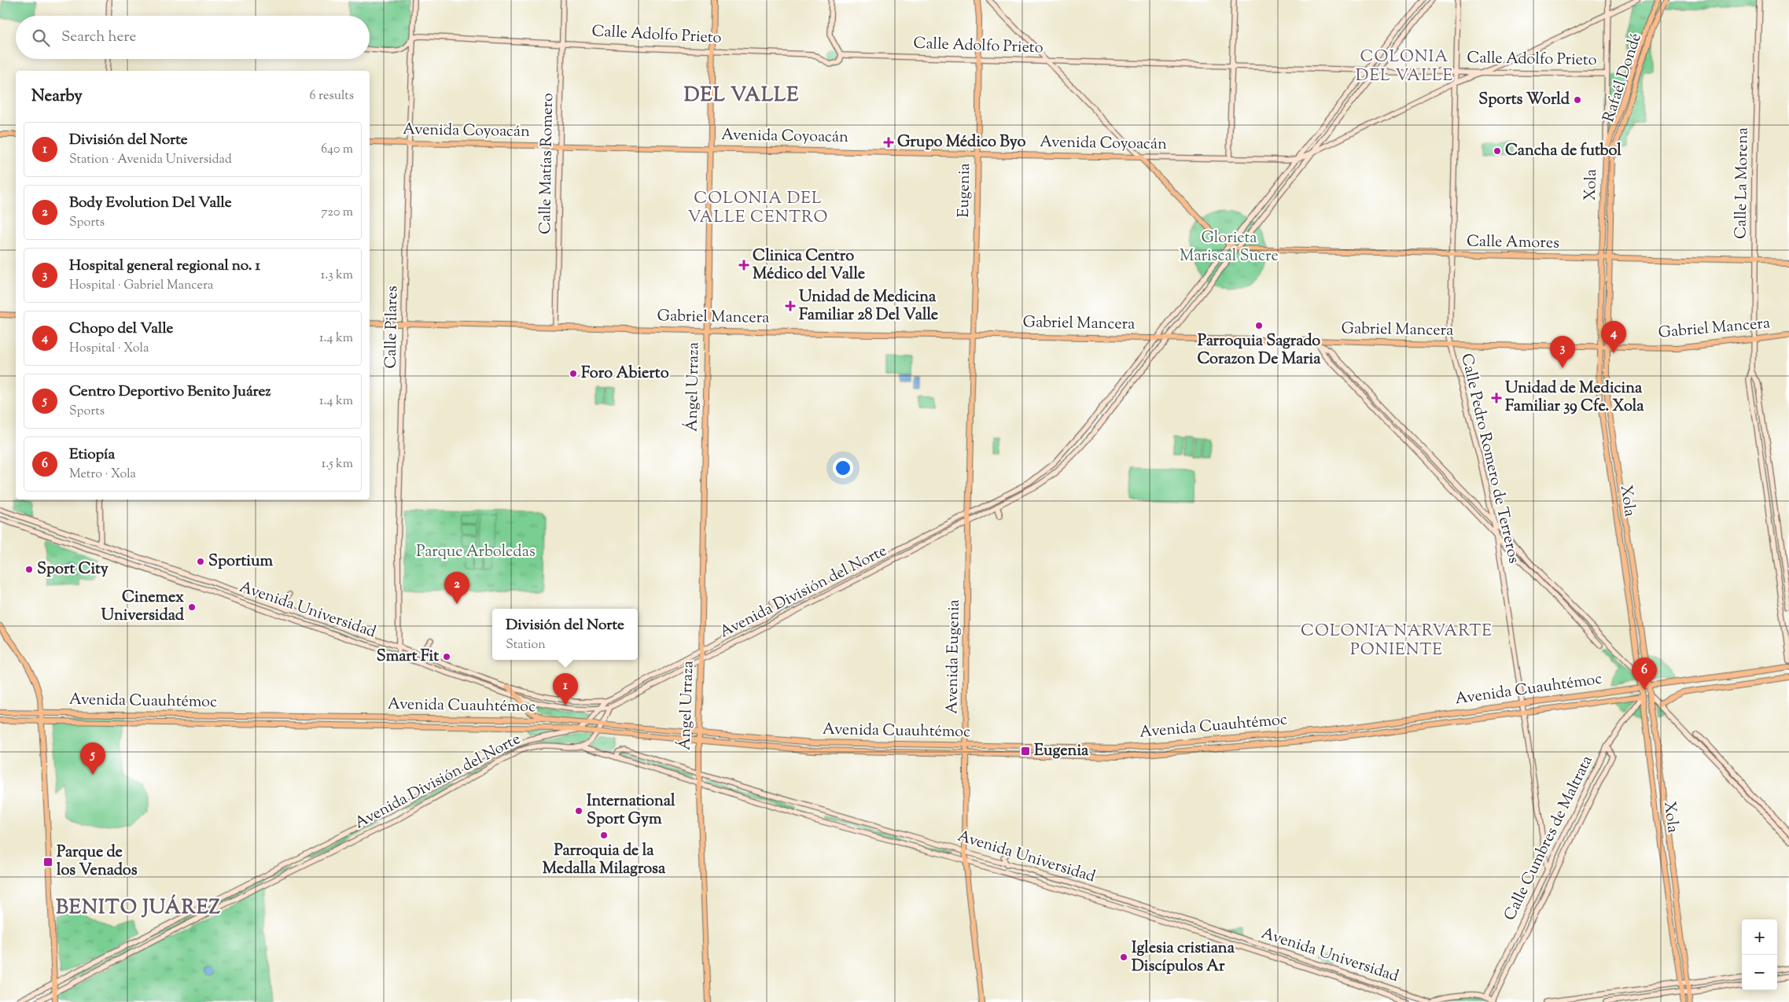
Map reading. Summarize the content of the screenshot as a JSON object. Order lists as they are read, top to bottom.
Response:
{
  "streets": {
    "main road": [
      "Calle Adolfo Prieto",
      "Rafaél Dondé",
      "Avenida Coyoacán",
      "Calle Matías Romero",
      "Calle La Morena",
      "Xola",
      "Eugenia",
      "Calle Amores",
      "Gabriel Mancera",
      "Calle Pilares",
      "Ángel Urraza",
      "Calle Pedro Romero de Terreros",
      "Avenida División del Norte",
      "Avenida Universidad",
      "Avenida Eugenia",
      "Avenida Cuauhtémoc",
      "Calle Cumbres de Maltrata"
    ]
  },
  "crossings": [
    ["Calle Adolfo Prieto", "Avenida Coyoacán"],
    ["Calle Adolfo Prieto", "Calle Matías Romero"],
    ["Calle Adolfo Prieto", "Xola"],
    ["Calle Adolfo Prieto", "Eugenia"],
    ["Calle Adolfo Prieto", "Calle Pilares"],
    ["Calle Adolfo Prieto", "Ángel Urraza"],
    ["Calle Adolfo Prieto", "Calle Pedro Romero de Terreros"],
    ["Calle Adolfo Prieto", "Avenida División del Norte"],
    ["Rafaél Dondé", "Xola"],
    ["Avenida Coyoacán", "Calle Matías Romero"],
    ["Avenida Coyoacán", "Xola"],
    ["Avenida Coyoacán", "Eugenia"],
    ["Avenida Coyoacán", "Calle Pilares"],
    ["Avenida Coyoacán", "Ángel Urraza"],
    ["Avenida Coyoacán", "Calle Pedro Romero de Terreros"],
    ["Avenida Coyoacán", "Avenida División del Norte"],
    ["Calle Matías Romero", "Gabriel Mancera"],
    ["Calle La Morena", "Calle Amores"],
    ["Calle La Morena", "Gabriel Mancera"],
    ["Xola", "Calle Amores"],
    ["Xola", "Gabriel Mancera"],
    ["Xola", "Avenida Cuauhtémoc"],
    ["Xola", "Calle Cumbres de Maltrata"],
    ["Eugenia", "Gabriel Mancera"],
    ["Eugenia", "Avenida Eugenia"],
    ["Calle Amores", "Calle Pedro Romero de Terreros"],
    ["Calle Amores", "Avenida División del Norte"],
    ["Gabriel Mancera", "Calle Pilares"],
    ["Gabriel Mancera", "Ángel Urraza"],
    ["Gabriel Mancera", "Calle Pedro Romero de Terreros"],
    ["Gabriel Mancera", "Avenida División del Norte"],
    ["Gabriel Mancera", "Avenida Eugenia"],
    ["Calle Pilares", "Avenida Universidad"],
    ["Ángel Urraza", "Avenida División del Norte"],
    ["Ángel Urraza", "Avenida Universidad"],
    ["Ángel Urraza", "Avenida Cuauhtémoc"],
    ["Calle Pedro Romero de Terreros", "Avenida Cuauhtémoc"],
    ["Calle Pedro Romero de Terreros", "Calle Cumbres de Maltrata"],
    ["Avenida División del Norte", "Avenida Universidad"],
    ["Avenida División del Norte", "Avenida Eugenia"],
    ["Avenida División del Norte", "Avenida Cuauhtémoc"],
    ["Avenida Universidad", "Avenida Eugenia"],
    ["Avenida Eugenia", "Avenida Cuauhtémoc"],
    ["Avenida Cuauhtémoc", "Calle Cumbres de Maltrata"]
  ],
  "districts": [
    "COLONIA DEL VALLE",
    "DEL VALLE",
    "COLONIA DEL VALLE CENTRO",
    "COLONIA NARVARTE PONIENTE",
    "BENITO JUÁREZ"
  ],
  "parks": ["Glorieta Mariscal Sucre", "Parque Arboledas"],
  "places": {
    "other": [
      "Sports World",
      "Cancha de futbol",
      "Parroquia Sagrado Corazon De Maria",
      "Foro Abierto",
      "Sportium",
      "Sport City",
      "Cinemex Universidad",
      "Smart Fit",
      "International Sport Gym",
      "Parroquia de la Medalla Milagrosa",
      "Iglesia cristiana Discípulos Ar"
    ],
    "health": [
      "Grupo Médico Byo",
      "Clinica Centro Médico del Valle",
      "Unidad de Medicina Familiar 28 Del Valle",
      "Unidad de Medicina Familiar 39 Cfe. Xola"
    ],
    "transit": ["Eugenia", "Parque de los Venados"]
  },
  "page": {
    "search": "Search here",
    "heading": ["Nearby", "6 results"],
    "list": [
      {
        "mark": "1",
        "name": "División del Norte",
        "note": "Station · Avenida Universidad",
        "value": "640 m"
      },
      {
        "mark": "2",
        "name": "Body Evolution Del Valle",
        "note": "Sports",
        "value": "720 m"
      },
      {
        "mark": "3",
        "name": "Hospital general regional no. 1",
        "note": "Hospital · Gabriel Mancera",
        "value": "1.3 km"
      },
      {
        "mark": "4",
        "name": "Chopo del Valle",
        "note": "Hospital · Xola",
        "value": "1.4 km"
      },
      {
        "mark": "5",
        "name": "Centro Deportivo Benito Juárez",
        "note": "Sports",
        "value": "1.4 km"
      },
      {
        "mark": "6",
        "name": "Etiopía",
        "note": "Metro · Xola",
        "value": "1.5 km"
      }
    ],
    "pins": [
      "4",
      "3",
      "2",
      "6",
      "1",
      "5"
    ],
    "popup": ["División del Norte", "Station"],
    "map_buttons": ["+", "−"]
  }
}
